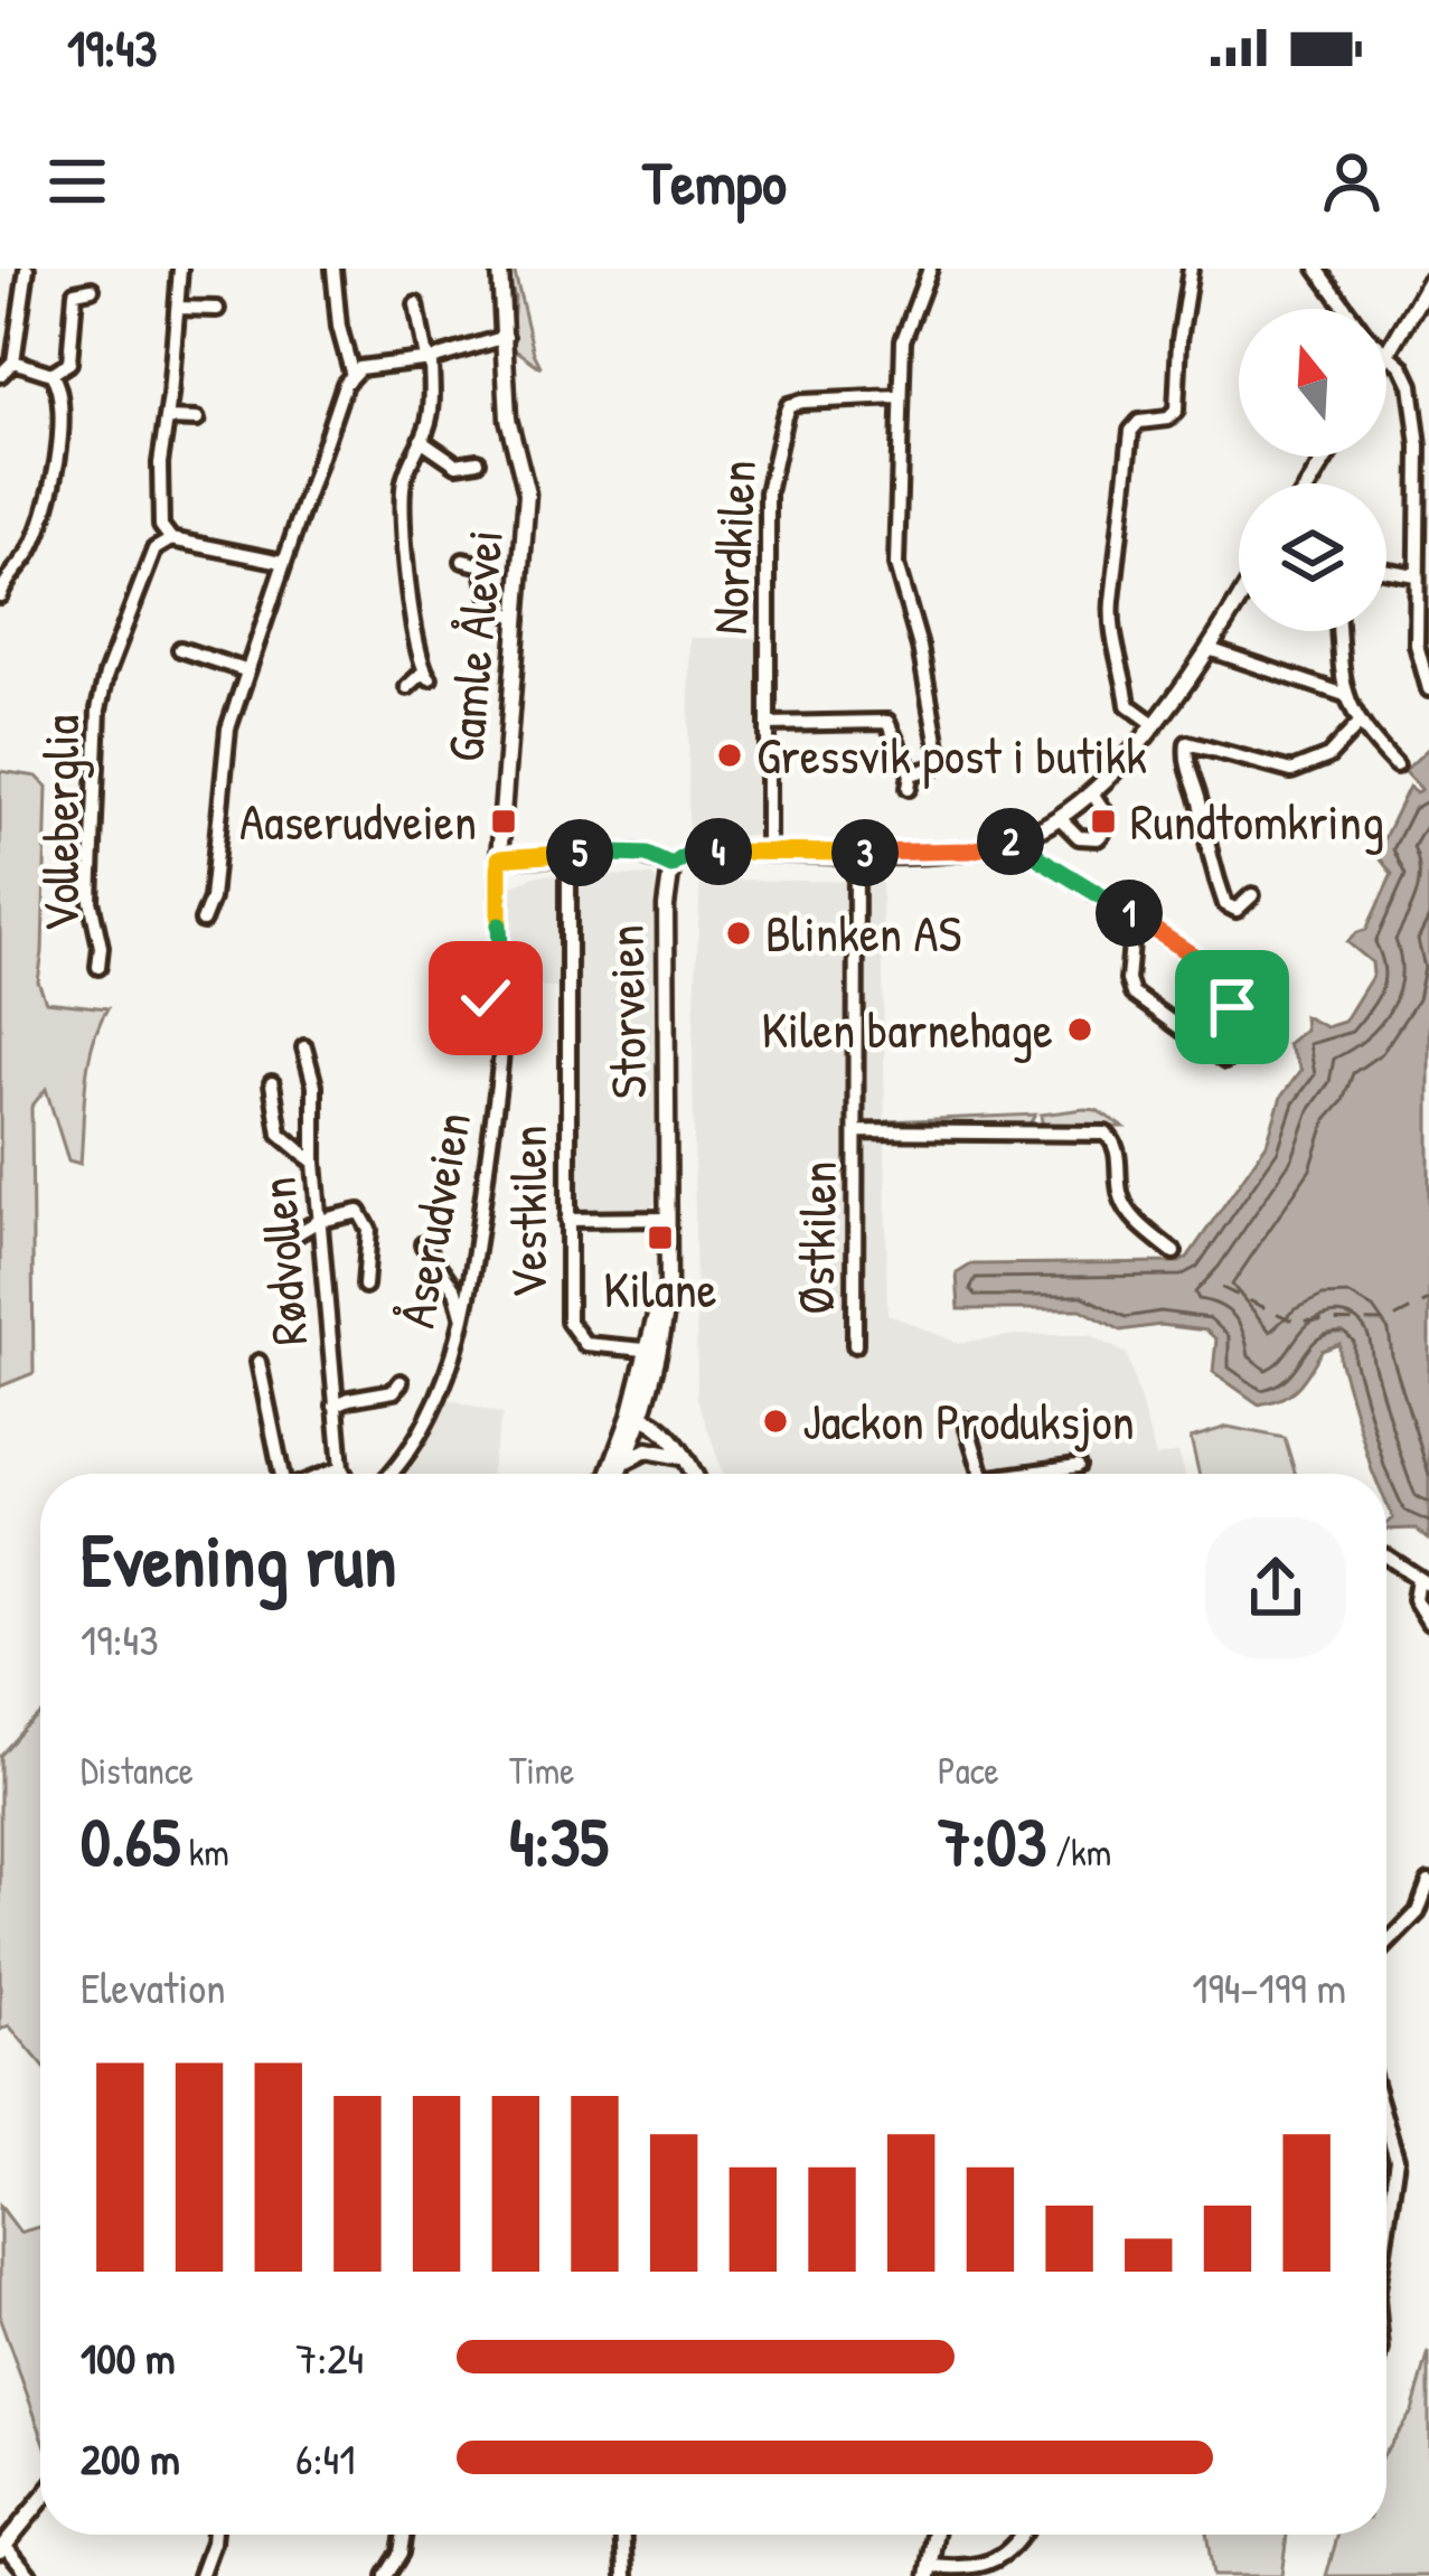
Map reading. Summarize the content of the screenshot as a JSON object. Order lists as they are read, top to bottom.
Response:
{
  "streets": {
    "main road": ["Gamle Ålevei", "Storveien"],
    "street": [
      "Nordkilen",
      "Volleberglia",
      "Vestkilen",
      "Åserudveien",
      "Østkilen",
      "Rødvollen"
    ]
  },
  "crossings": [
    ["Nordkilen", "Storveien"],
    ["Gamle Ålevei", "Åserudveien"],
    ["Storveien", "Østkilen"]
  ],
  "places": {
    "other": [
      "Gressvik post i butikk",
      "Blinken AS",
      "Kilen barnehage",
      "Jackon Produksjon"
    ],
    "transit": ["Aaserudveien", "Rundtomkring", "Kilane"]
  },
  "north": "top",
  "page": {
    "status": "19:43",
    "header": "Tempo",
    "pins": [
      "2",
      "4",
      "3",
      "5",
      "1"
    ],
    "heading": ["Evening run", "19:43"],
    "stats": [
      ["Distance", "0.65 km"],
      ["Time", "4:35"],
      ["Pace", "7:03 /km"]
    ],
    "chart": ["Elevation", "194–199 m"],
    "list": [
      {
        "name": "100 m",
        "note": "7:24"
      },
      {
        "name": "200 m",
        "note": "6:41"
      }
    ]
  }
}
